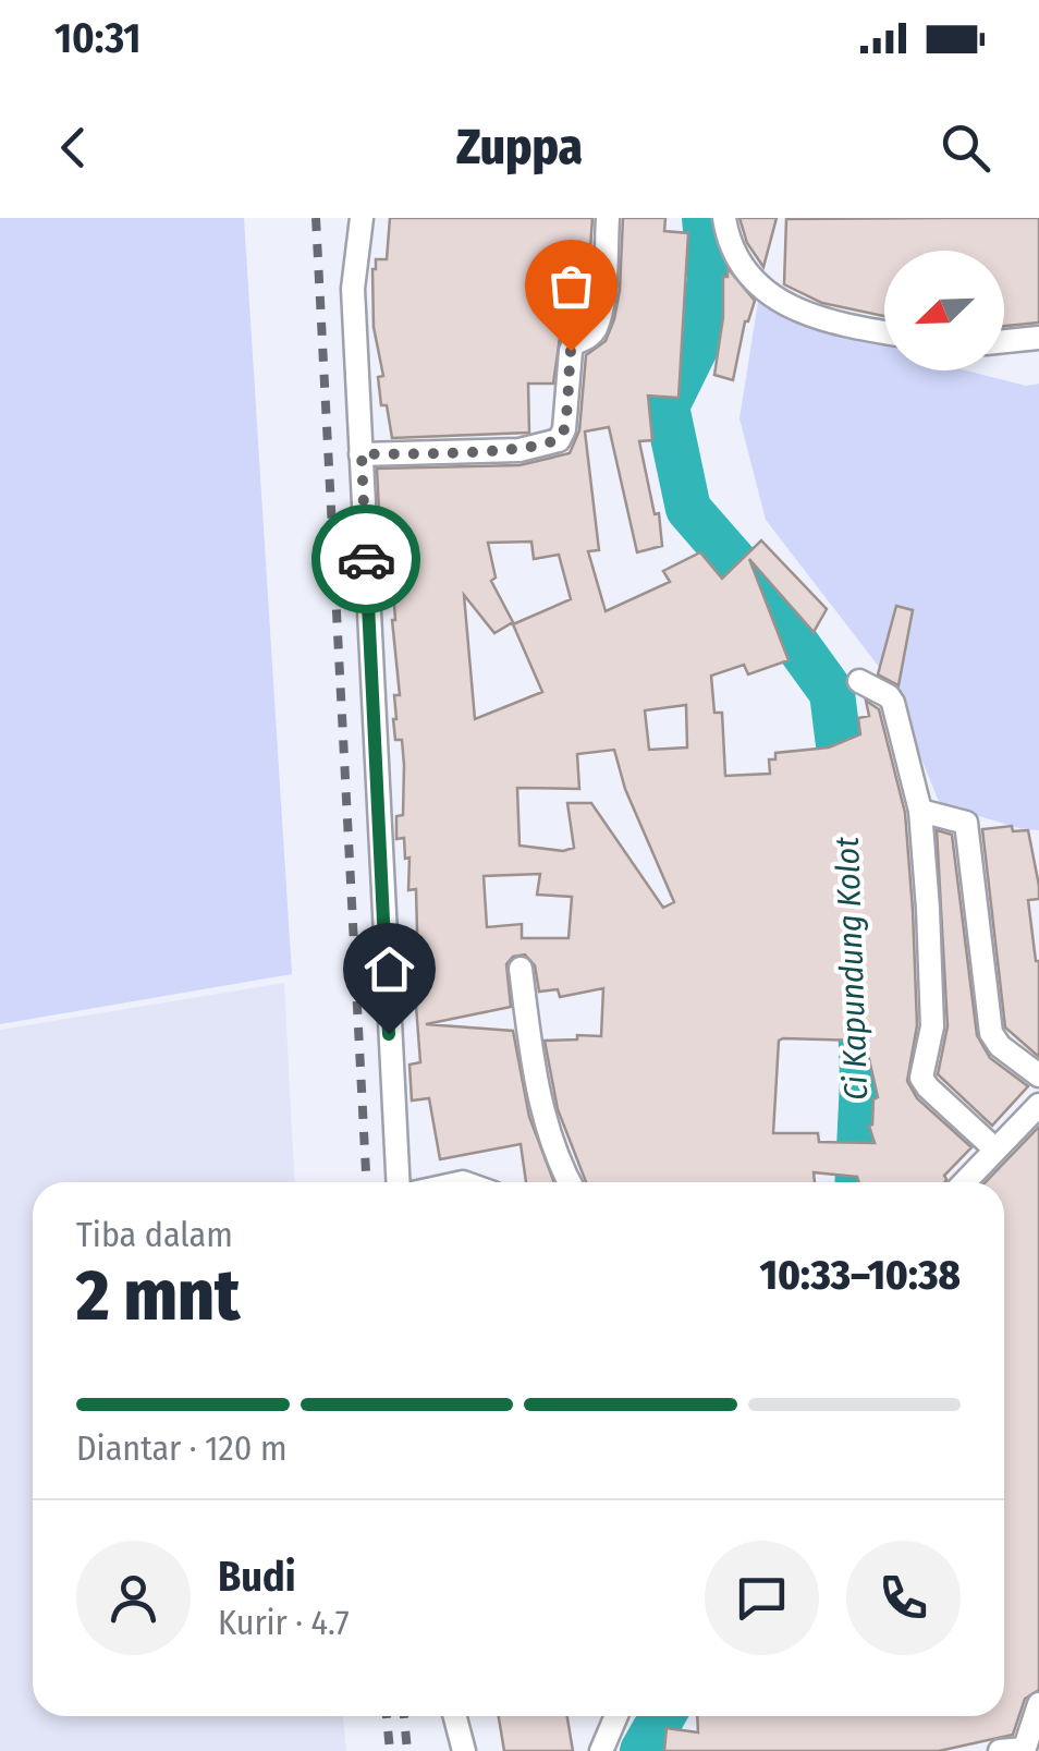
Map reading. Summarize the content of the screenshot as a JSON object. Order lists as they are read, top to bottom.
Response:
{
  "water": ["Ci Kapundung Kolot"],
  "north": "bottom left",
  "page": {
    "status": "10:31",
    "header": "Zuppa",
    "heading": ["2 mnt", "Tiba dalam", "10:33–10:38"],
    "panel": ["Budi", "Kurir · 4.7"],
    "bar": "Diantar · 120 m"
  }
}
